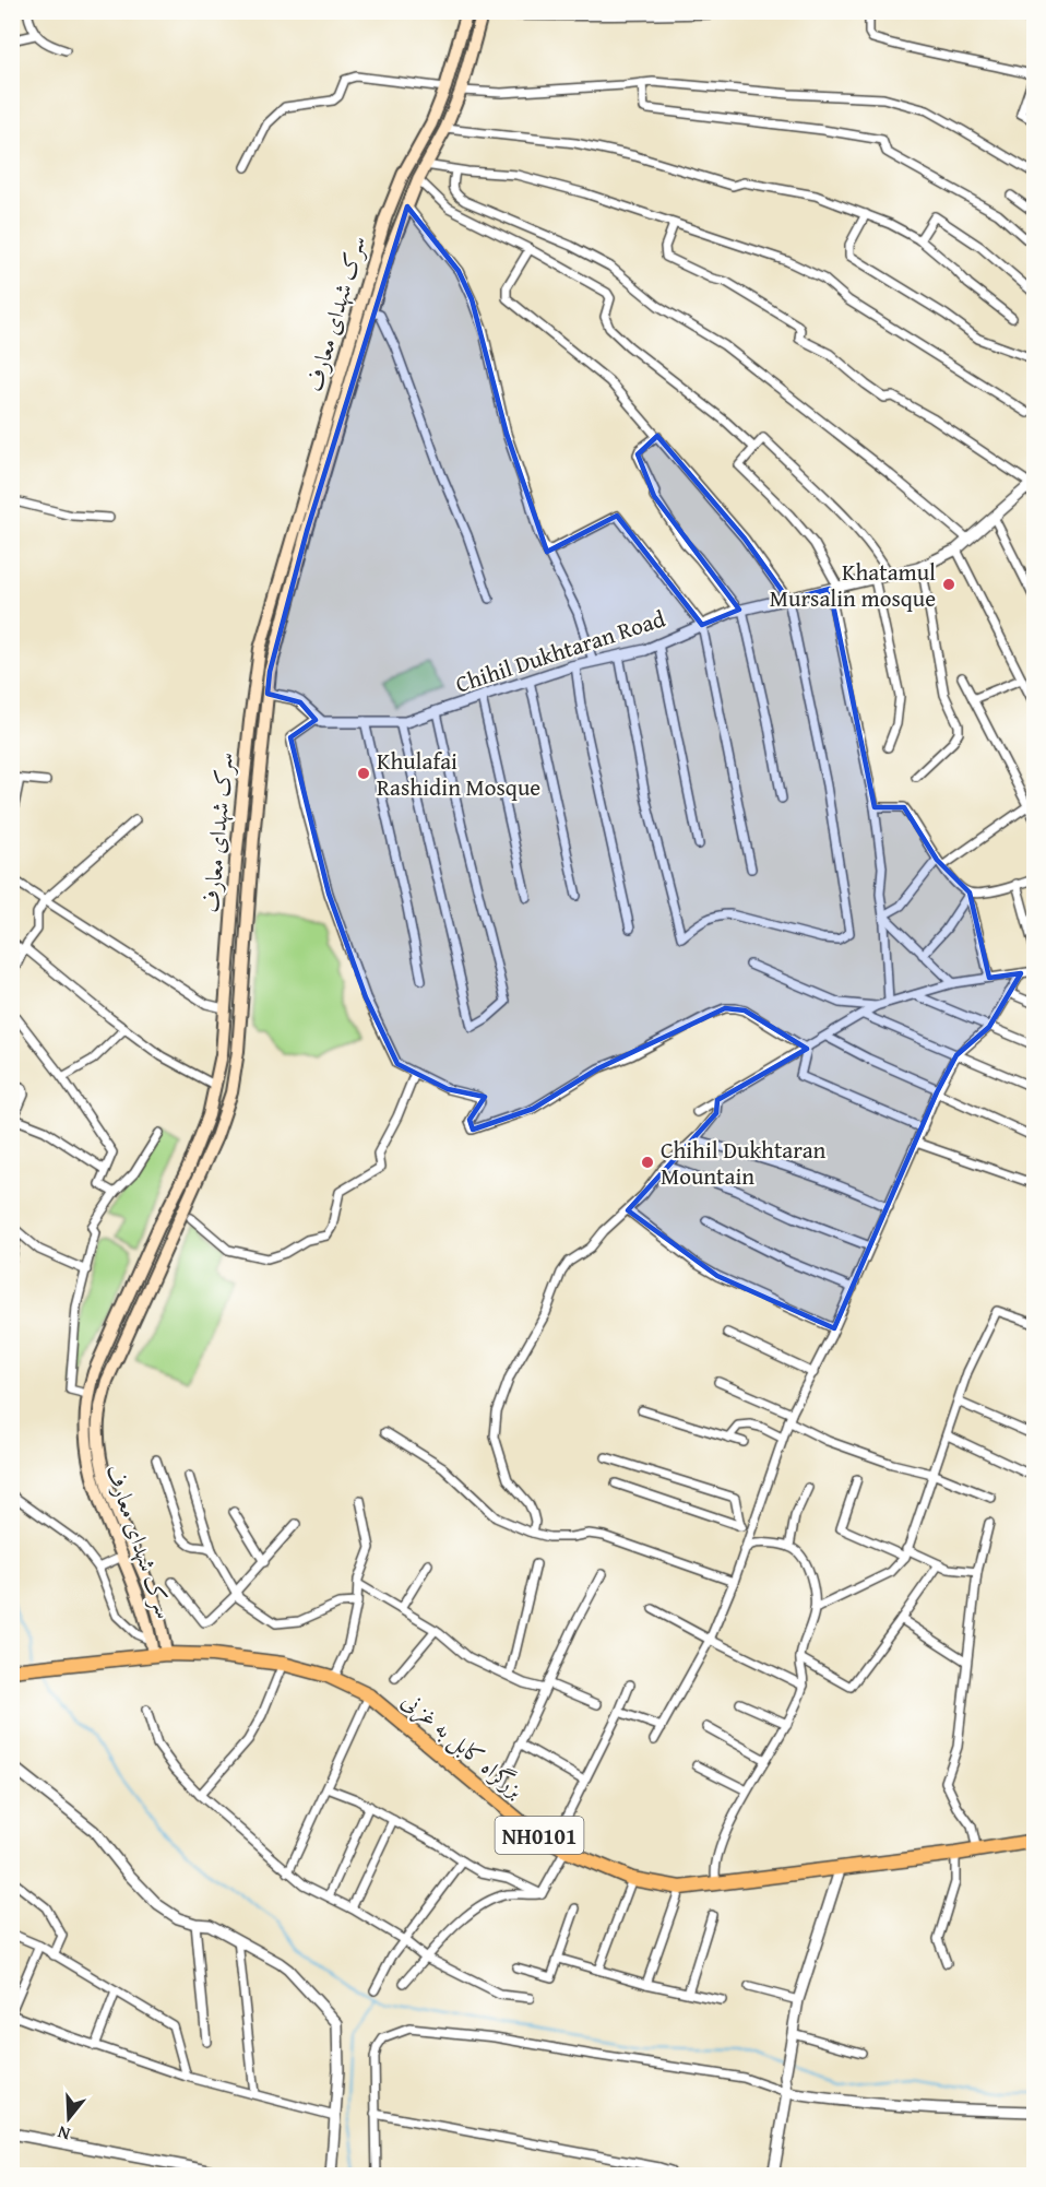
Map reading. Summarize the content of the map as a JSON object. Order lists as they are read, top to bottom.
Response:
{
  "streets": {
    "highway": ["بزرگراه کابل به غزنی", "NH0101"],
    "main road": ["سرک شهدای معارف"],
    "street": ["Chihil Dukhtaran Road"]
  },
  "crossings": [
    ["سرک شهدای معارف", "بزرگراه کابل به غزنی"]
  ],
  "places": ["Khatamul Mursalin mosque", "Khulafai Rashidin Mosque", "Chihil Dukhtaran Mountain"],
  "north": "bottom"
}
